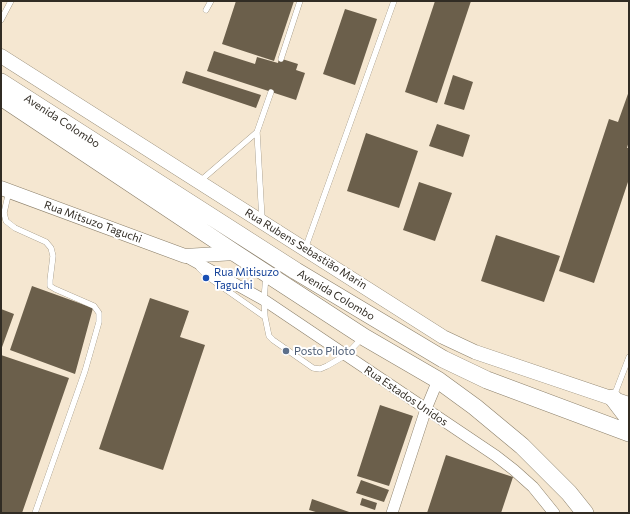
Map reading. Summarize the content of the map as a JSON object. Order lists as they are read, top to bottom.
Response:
{
  "streets": {
    "main road": ["Avenida Colombo"],
    "street": ["Rua Mitsuzo Taguchi", "Rua Rubens Sebastião Marin", "Rua Estados Unidos"]
  },
  "crossings": [
    ["Rua Mitsuzo Taguchi", "Rua Estados Unidos"]
  ],
  "places": ["Rua Mitisuzo Taguchi", "Posto Piloto"]
}
